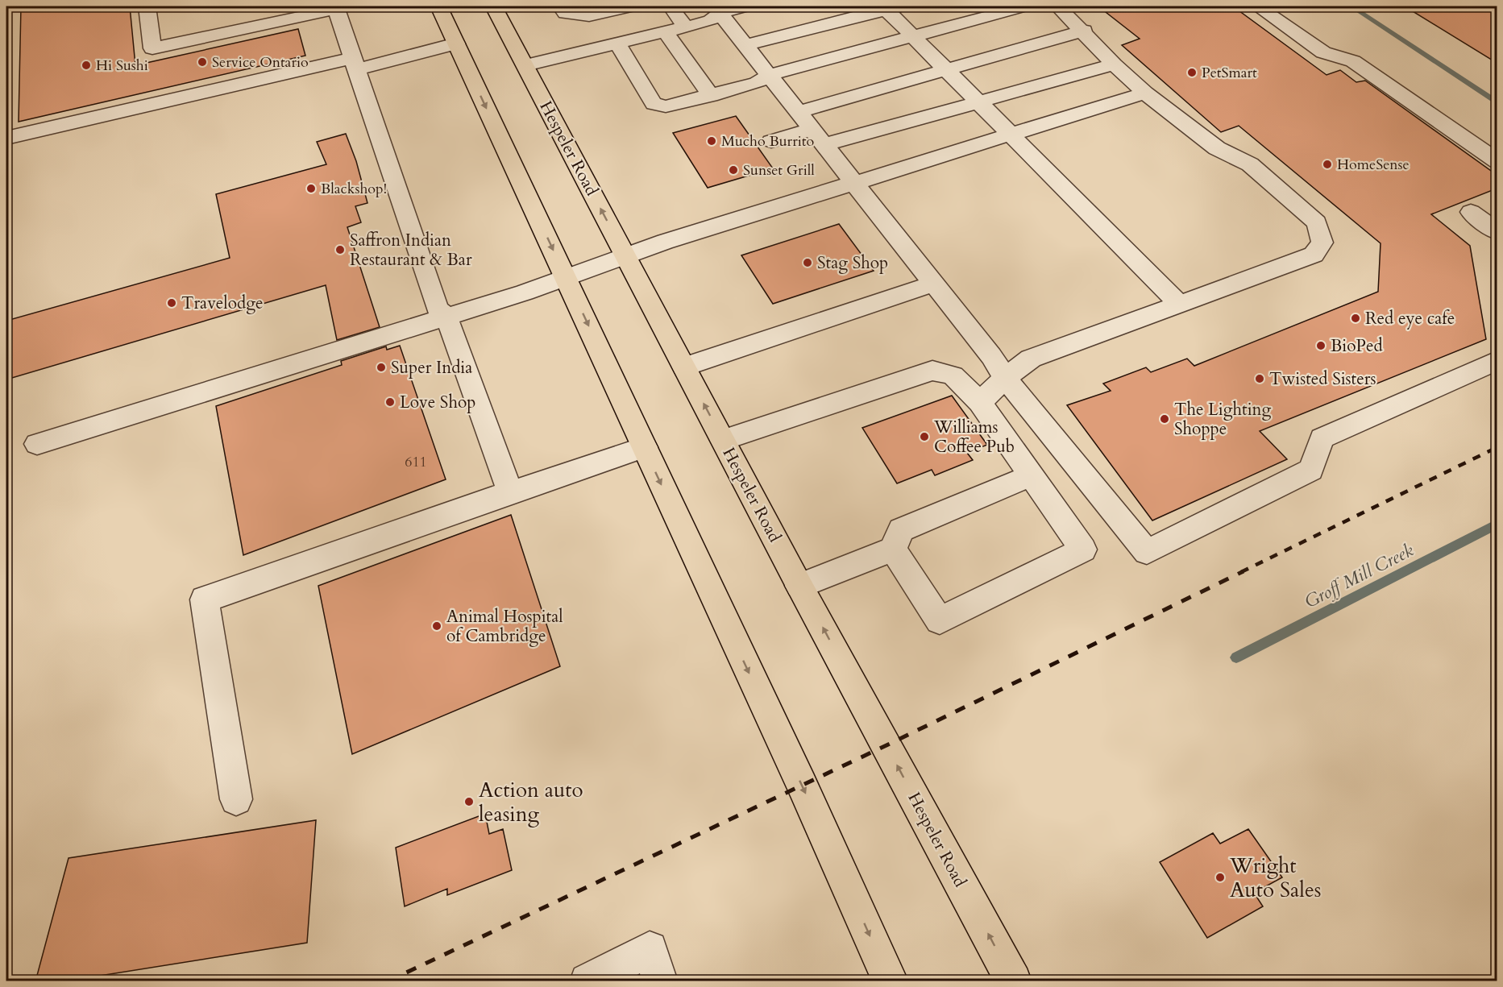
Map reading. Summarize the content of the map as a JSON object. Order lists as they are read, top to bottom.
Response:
{
  "streets": {
    "main road": ["Hespeler Road"]
  },
  "water": ["Groff Mill Creek"],
  "places": [
    "Service Ontario",
    "Hi Sushi",
    "PetSmart",
    "Mucho Burrito",
    "HomeSense",
    "Sunset Grill",
    "Blackshop!",
    "Saffron Indian Restaurant & Bar",
    "Stag Shop",
    "Travelodge",
    "Red eye cafe",
    "BioPed",
    "Super India",
    "Twisted Sisters",
    "Love Shop",
    "The Lighting Shoppe",
    "Williams Coffee Pub",
    "Animal Hospital of Cambridge",
    "Action auto leasing",
    "Wright Auto Sales"
  ],
  "house_numbers": ["611"]
}
